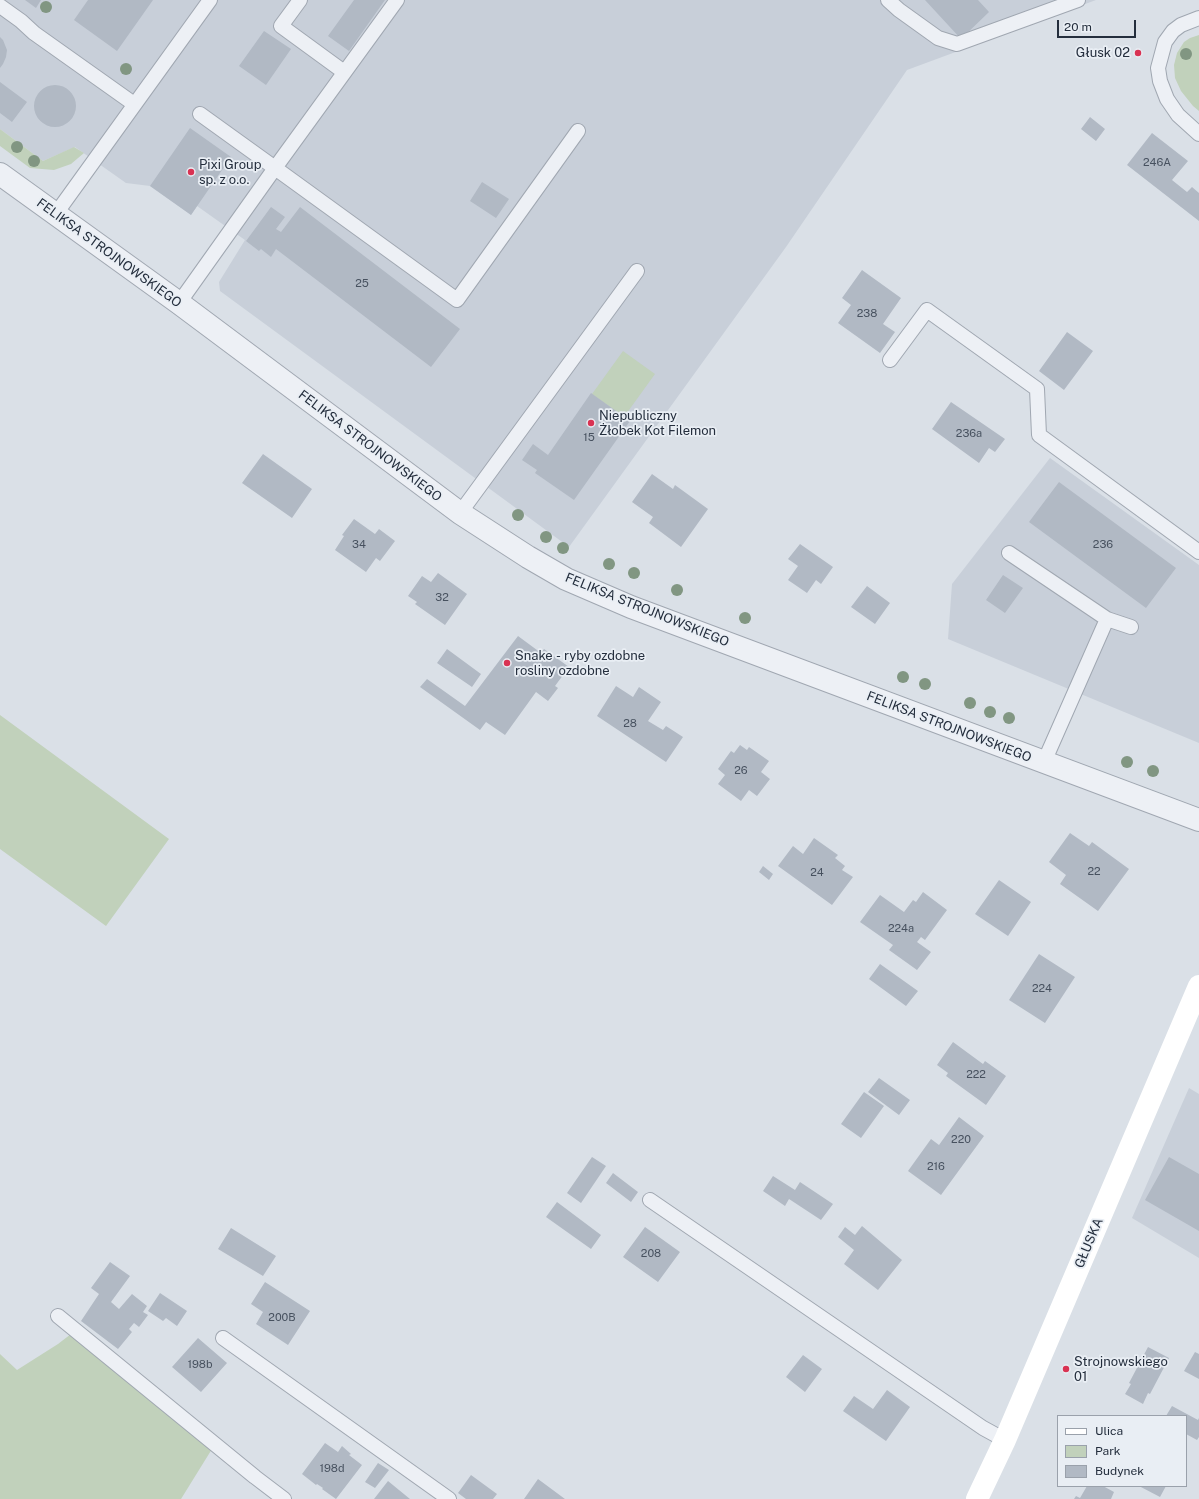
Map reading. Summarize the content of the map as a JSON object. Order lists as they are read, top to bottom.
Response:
{
  "streets": {
    "street": ["FELIKSA STROJNOWSKIEGO", "GŁUSKA"]
  },
  "places": [
    "Głusk 02",
    "Pixi Group sp. z o.o.",
    "Niepubliczny Żłobek Kot Filemon",
    "Snake - ryby ozdobne rosliny ozdobne",
    "Strojnowskiego 01"
  ],
  "house_numbers": [
    "246A",
    "25",
    "238",
    "236a",
    "15",
    "34",
    "236",
    "32",
    "28",
    "26",
    "22",
    "24",
    "224a",
    "224",
    "222",
    "220",
    "216",
    "208",
    "200B",
    "198b",
    "198d"
  ],
  "legend": ["Ulica", "Park", "Budynek"],
  "scale_bar": "20 m"
}
